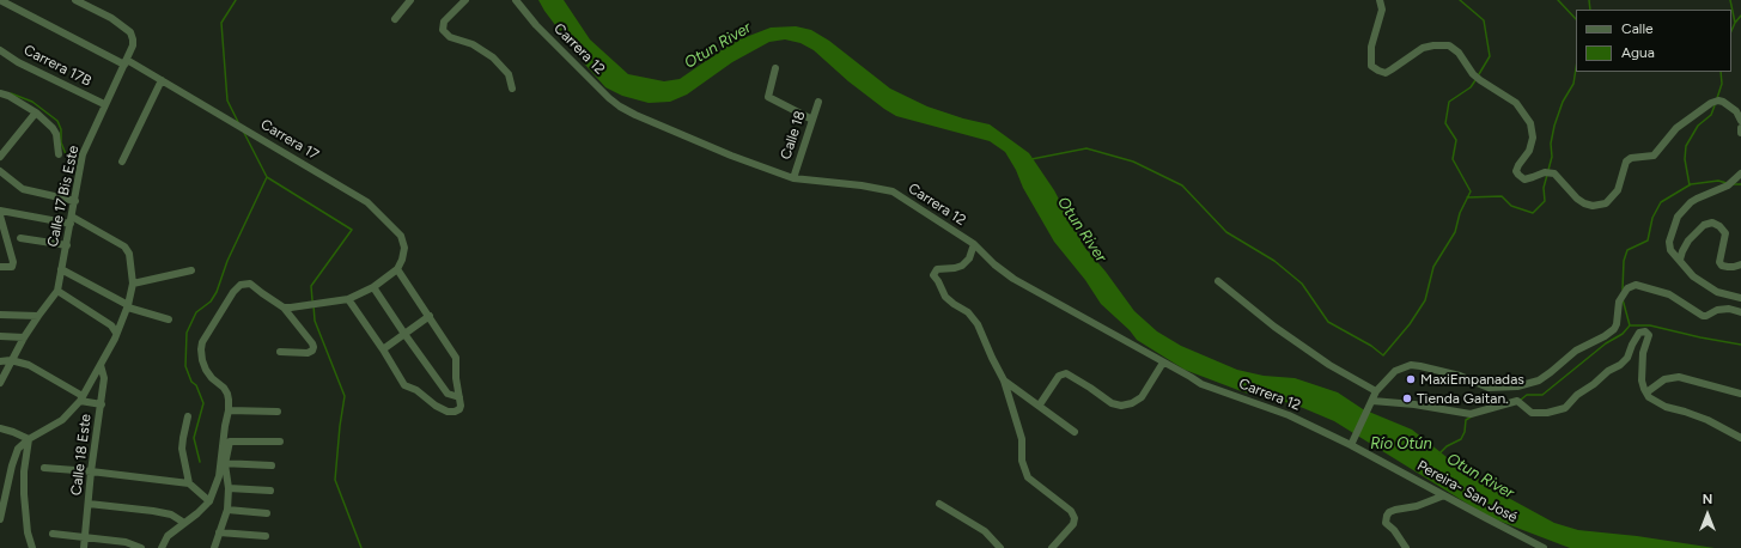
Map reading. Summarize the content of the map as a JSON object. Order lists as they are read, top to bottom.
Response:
{
  "streets": {
    "street": [
      "Carrera 12",
      "Carrera 17B",
      "Calle 18",
      "Carrera 17",
      "Calle 17 Bis Este",
      "Calle 18 Este",
      "Pereira- San José"
    ]
  },
  "crossings": [
    ["Carrera 12", "Calle 18"],
    ["Carrera 12", "Pereira- San José"],
    ["Carrera 17B", "Calle 17 Bis Este"],
    ["Carrera 17", "Calle 17 Bis Este"]
  ],
  "water": ["Otun River", "Río Otún"],
  "places": ["MaxiEmpanadas", "Tienda Gaitan."],
  "legend": ["Calle", "Agua"],
  "north": "top"
}
